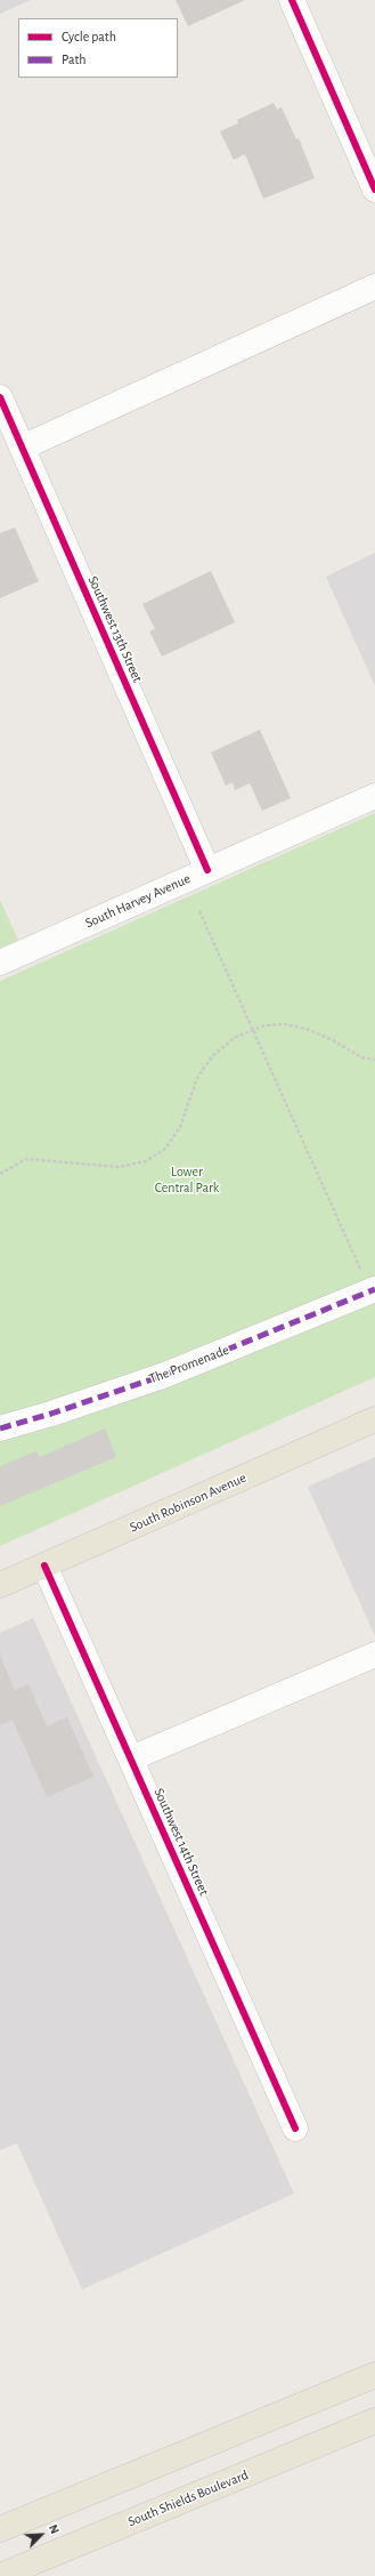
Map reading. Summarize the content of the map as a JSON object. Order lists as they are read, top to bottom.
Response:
{
  "streets": {
    "main road": ["South Robinson Avenue", "South Shields Boulevard"],
    "street": [
      "Southwest 13th Street",
      "South Harvey Avenue",
      "The Promenade",
      "Southwest 14th Street"
    ]
  },
  "crossings": [
    ["Southwest 13th Street", "South Harvey Avenue"],
    ["South Robinson Avenue", "Southwest 14th Street"]
  ],
  "parks": ["Lower Central Park"],
  "legend": ["Cycle path", "Path"],
  "north": "top right"
}
